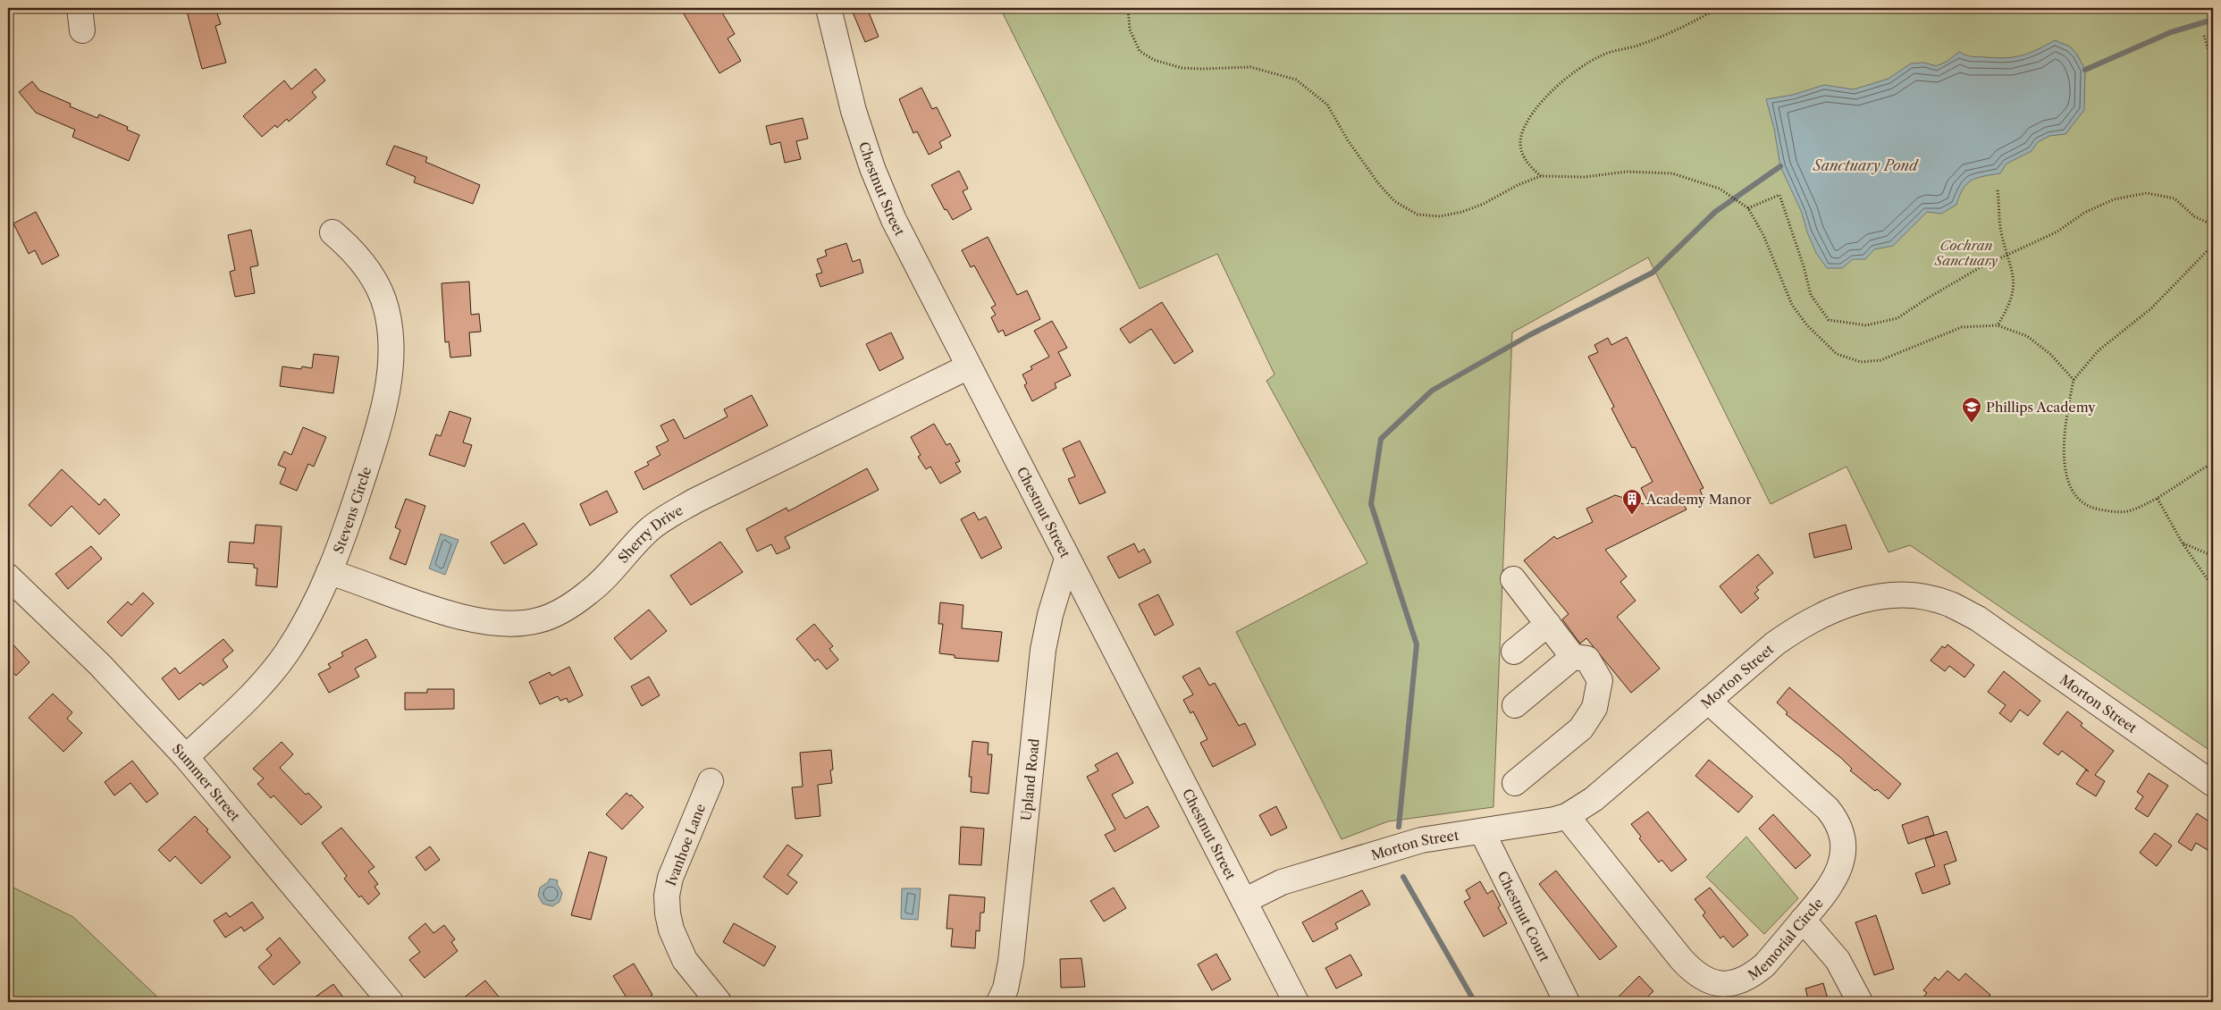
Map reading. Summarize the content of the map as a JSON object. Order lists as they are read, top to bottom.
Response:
{
  "streets": {
    "street": [
      "Chestnut Street",
      "Stevens Circle",
      "Sherry Drive",
      "Morton Street",
      "Upland Road",
      "Summer Street",
      "Ivanhoe Lane",
      "Chestnut Court",
      "Memorial Circle"
    ]
  },
  "crossings": [
    ["Chestnut Street", "Sherry Drive"],
    ["Chestnut Street", "Morton Street"],
    ["Chestnut Street", "Upland Road"],
    ["Stevens Circle", "Sherry Drive"],
    ["Stevens Circle", "Summer Street"],
    ["Morton Street", "Chestnut Court"],
    ["Morton Street", "Memorial Circle"]
  ],
  "water": ["Sanctuary Pond"],
  "parks": ["Cochran Sanctuary"],
  "places": {
    "school or university": ["Phillips Academy"],
    "building": ["Academy Manor"]
  }
}
